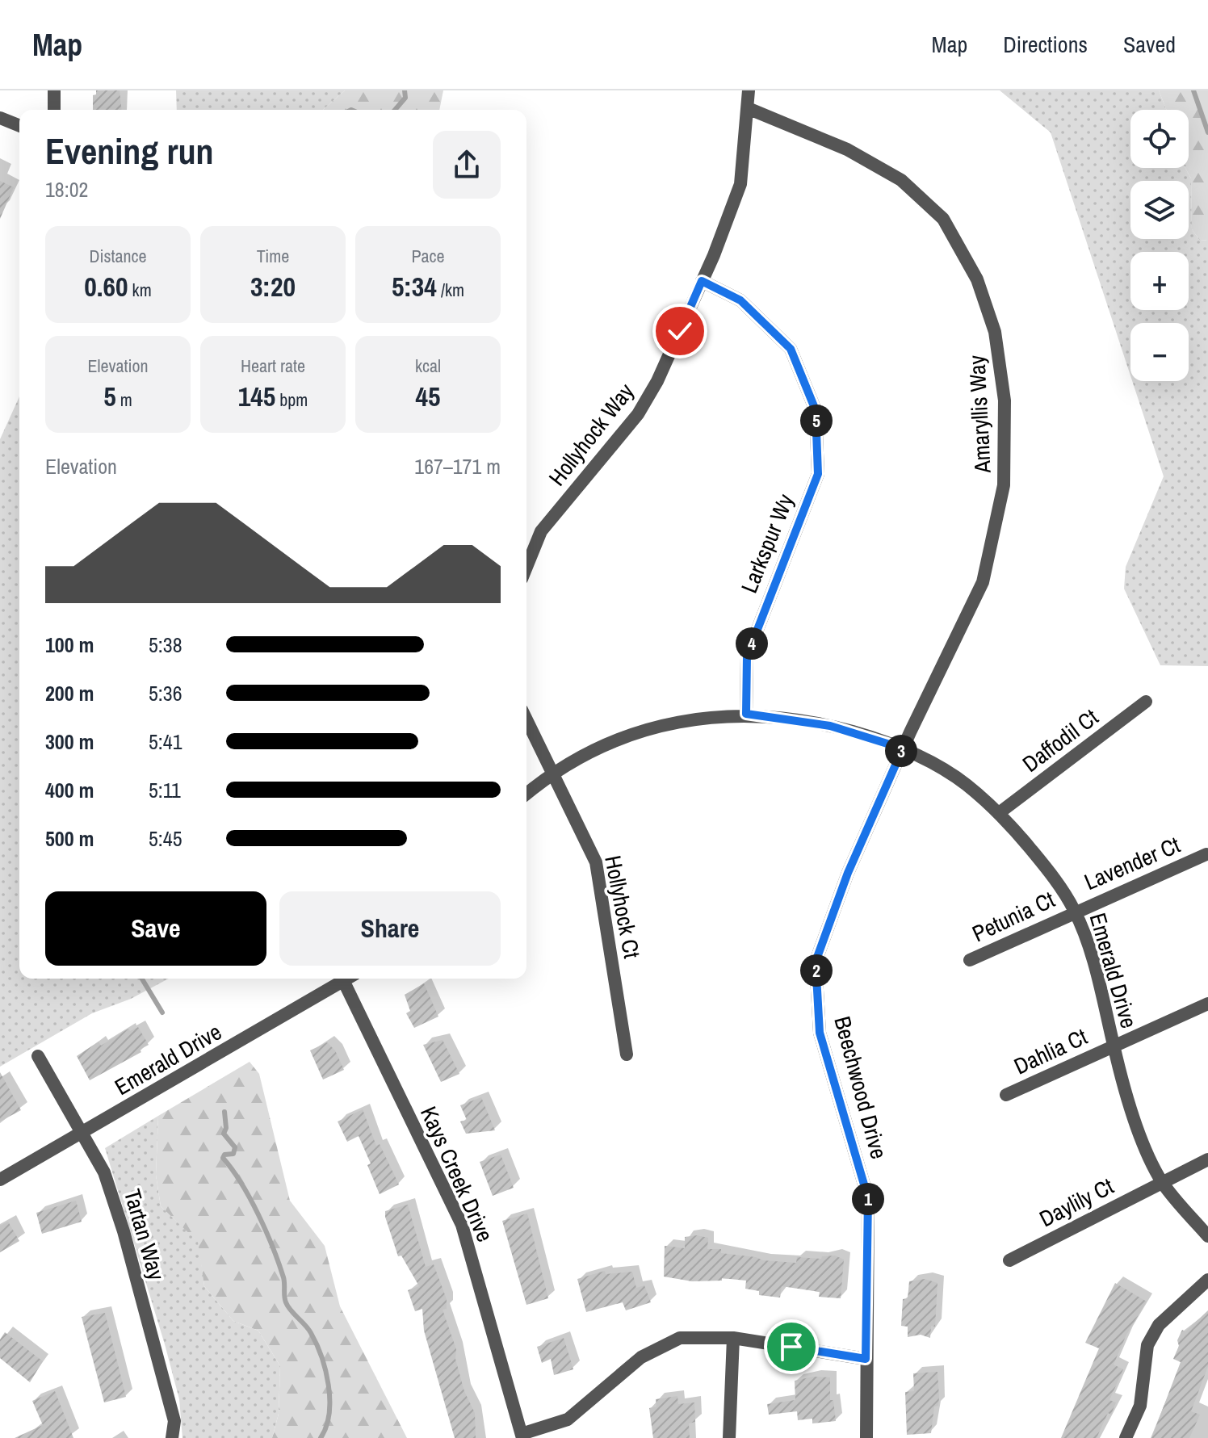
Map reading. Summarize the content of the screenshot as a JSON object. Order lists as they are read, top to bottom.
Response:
{
  "streets": {
    "street": [
      "Amaryllis Way",
      "Hollyhock Way",
      "Larkspur Wy",
      "Daffodil Ct",
      "Lavender Ct",
      "Hollyhock Ct",
      "Petunia Ct",
      "Emerald Drive",
      "Dahlia Ct",
      "Beechwood Drive",
      "Kays Creek Drive",
      "Daylily Ct",
      "Tartan Way"
    ]
  },
  "crossings": [
    ["Amaryllis Way", "Hollyhock Way"],
    ["Amaryllis Way", "Emerald Drive"],
    ["Amaryllis Way", "Beechwood Drive"],
    ["Hollyhock Way", "Larkspur Wy"],
    ["Larkspur Wy", "Emerald Drive"],
    ["Daffodil Ct", "Emerald Drive"],
    ["Lavender Ct", "Petunia Ct"],
    ["Lavender Ct", "Emerald Drive"],
    ["Hollyhock Ct", "Emerald Drive"],
    ["Petunia Ct", "Emerald Drive"],
    ["Emerald Drive", "Dahlia Ct"],
    ["Emerald Drive", "Beechwood Drive"],
    ["Emerald Drive", "Daylily Ct"],
    ["Emerald Drive", "Tartan Way"]
  ],
  "page": {
    "header": "Map",
    "nav": ["Map", "Directions", "Saved"],
    "map_buttons": ["+", "−"],
    "heading": ["Evening run", "18:02"],
    "stats": [
      ["Distance", "0.60 km"],
      ["Time", "3:20"],
      ["Pace", "5:34 /km"],
      ["Elevation", "5 m"],
      ["Heart rate", "145 bpm"],
      ["kcal", "45"]
    ],
    "pins": [
      "5",
      "4",
      "3",
      "2",
      "1"
    ],
    "chart": ["Elevation", "167–171 m"],
    "list": [
      {
        "name": "100 m",
        "note": "5:38"
      },
      {
        "name": "200 m",
        "note": "5:36"
      },
      {
        "name": "300 m",
        "note": "5:41"
      },
      {
        "name": "400 m",
        "note": "5:11"
      },
      {
        "name": "500 m",
        "note": "5:45"
      }
    ],
    "buttons": ["Save", "Share"]
  }
}
